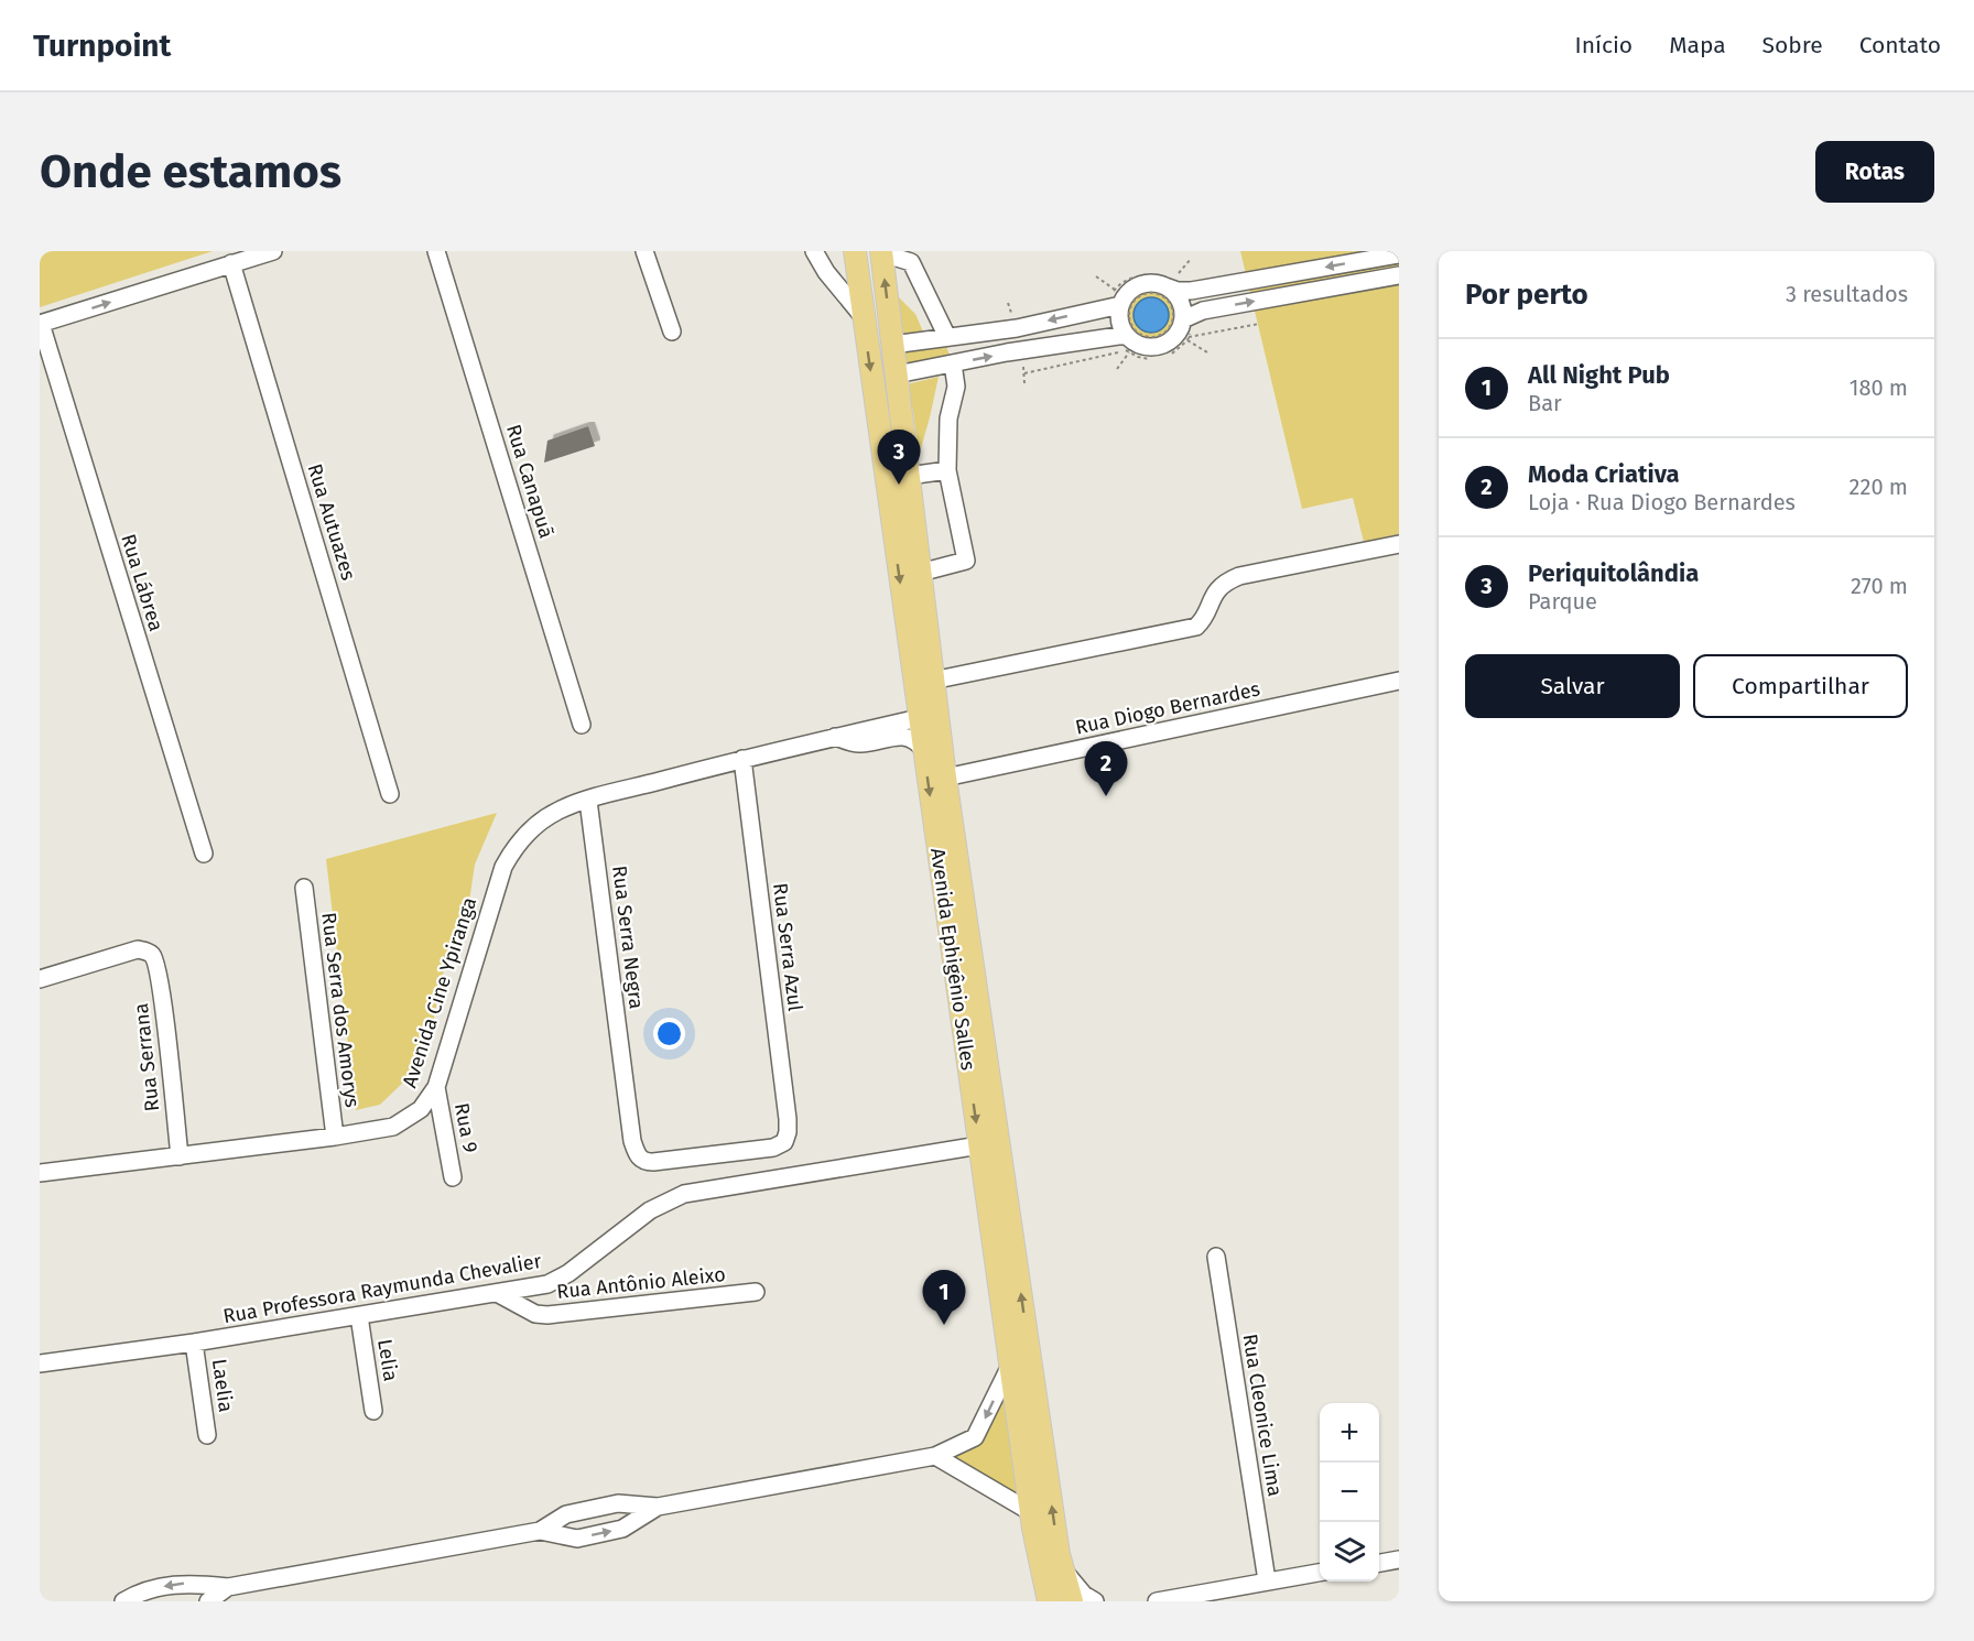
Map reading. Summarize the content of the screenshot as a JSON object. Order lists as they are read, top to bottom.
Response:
{
  "streets": {
    "main road": ["Avenida Ephigênio Salles"],
    "street": [
      "Rua Canapuã",
      "Rua Autuazes",
      "Rua Lábrea",
      "Rua Diogo Bernardes",
      "Rua Serra Negra",
      "Rua Serra Azul",
      "Avenida Cine Ypiranga",
      "Rua Serra dos Amorys",
      "Rua Serrana",
      "Rua 9",
      "Rua Antônio Aleixo",
      "Rua Professora Raymunda Chevalier",
      "Lelia",
      "Laelia",
      "Rua Cleonice Lima"
    ]
  },
  "crossings": [
    ["Rua Diogo Bernardes", "Avenida Ephigênio Salles"],
    ["Rua Serra Negra", "Rua Serra Azul"],
    ["Rua Serra Negra", "Avenida Cine Ypiranga"],
    ["Rua Serra Azul", "Avenida Cine Ypiranga"],
    ["Avenida Ephigênio Salles", "Avenida Cine Ypiranga"],
    ["Avenida Ephigênio Salles", "Rua Professora Raymunda Chevalier"],
    ["Avenida Cine Ypiranga", "Rua Serra dos Amorys"],
    ["Avenida Cine Ypiranga", "Rua Serrana"],
    ["Avenida Cine Ypiranga", "Rua 9"],
    ["Rua Antônio Aleixo", "Rua Professora Raymunda Chevalier"],
    ["Rua Professora Raymunda Chevalier", "Lelia"],
    ["Rua Professora Raymunda Chevalier", "Laelia"]
  ],
  "page": {
    "header": "Turnpoint",
    "nav": [
      "Início",
      "Mapa",
      "Sobre",
      "Contato"
    ],
    "buttons": [
      "Rotas",
      ["Salvar", "Compartilhar"]
    ],
    "title": "Onde estamos",
    "heading": ["Por perto", "3 resultados"],
    "list": [
      {
        "mark": "1",
        "name": "All Night Pub",
        "note": "Bar",
        "value": "180 m"
      },
      {
        "mark": "2",
        "name": "Moda Criativa",
        "note": "Loja · Rua Diogo Bernardes",
        "value": "220 m"
      },
      {
        "mark": "3",
        "name": "Periquitolândia",
        "note": "Parque",
        "value": "270 m"
      }
    ],
    "pins": ["3", "2", "1"],
    "map_buttons": ["+", "−"]
  }
}
